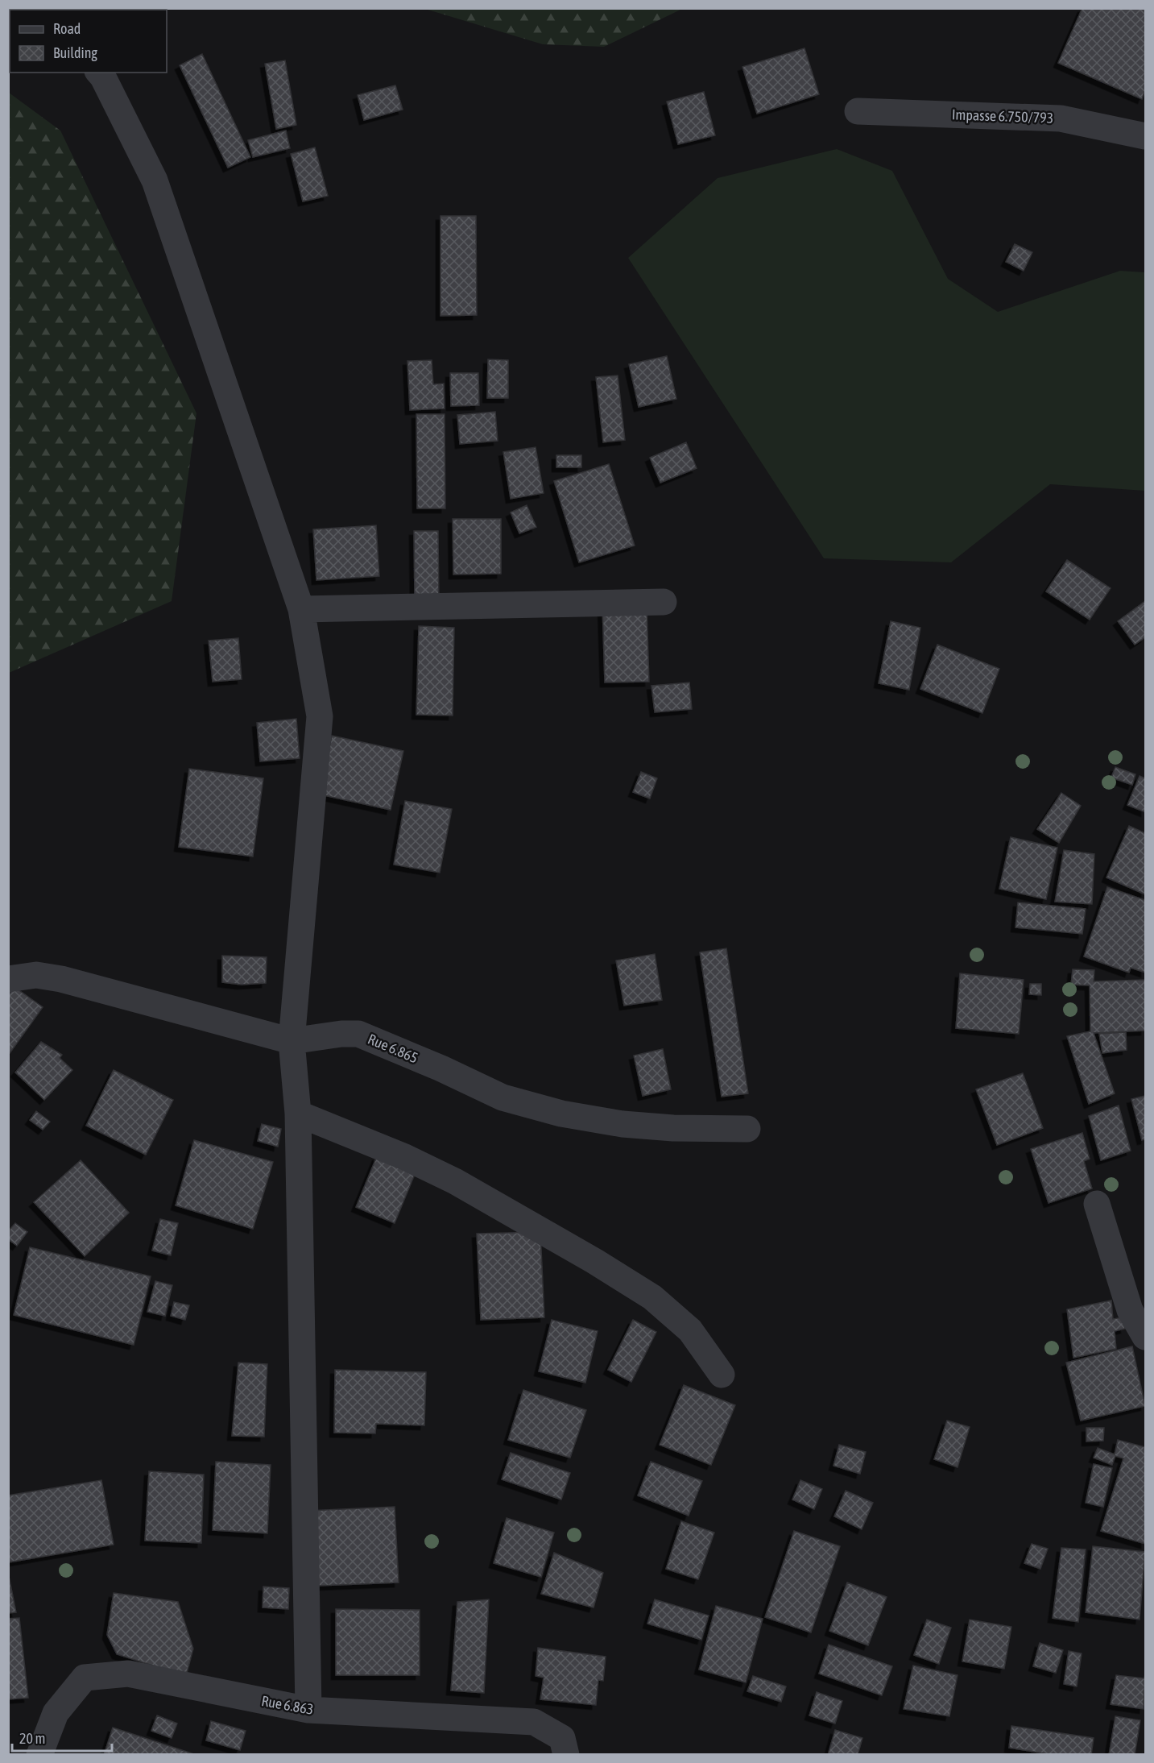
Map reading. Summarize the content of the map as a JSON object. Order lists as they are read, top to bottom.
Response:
{
  "streets": {
    "street": ["Impasse 6.750/793", "Rue 6.865", "Rue 6.863"]
  },
  "legend": ["Road", "Building"],
  "scale_bar": "20 m"
}
